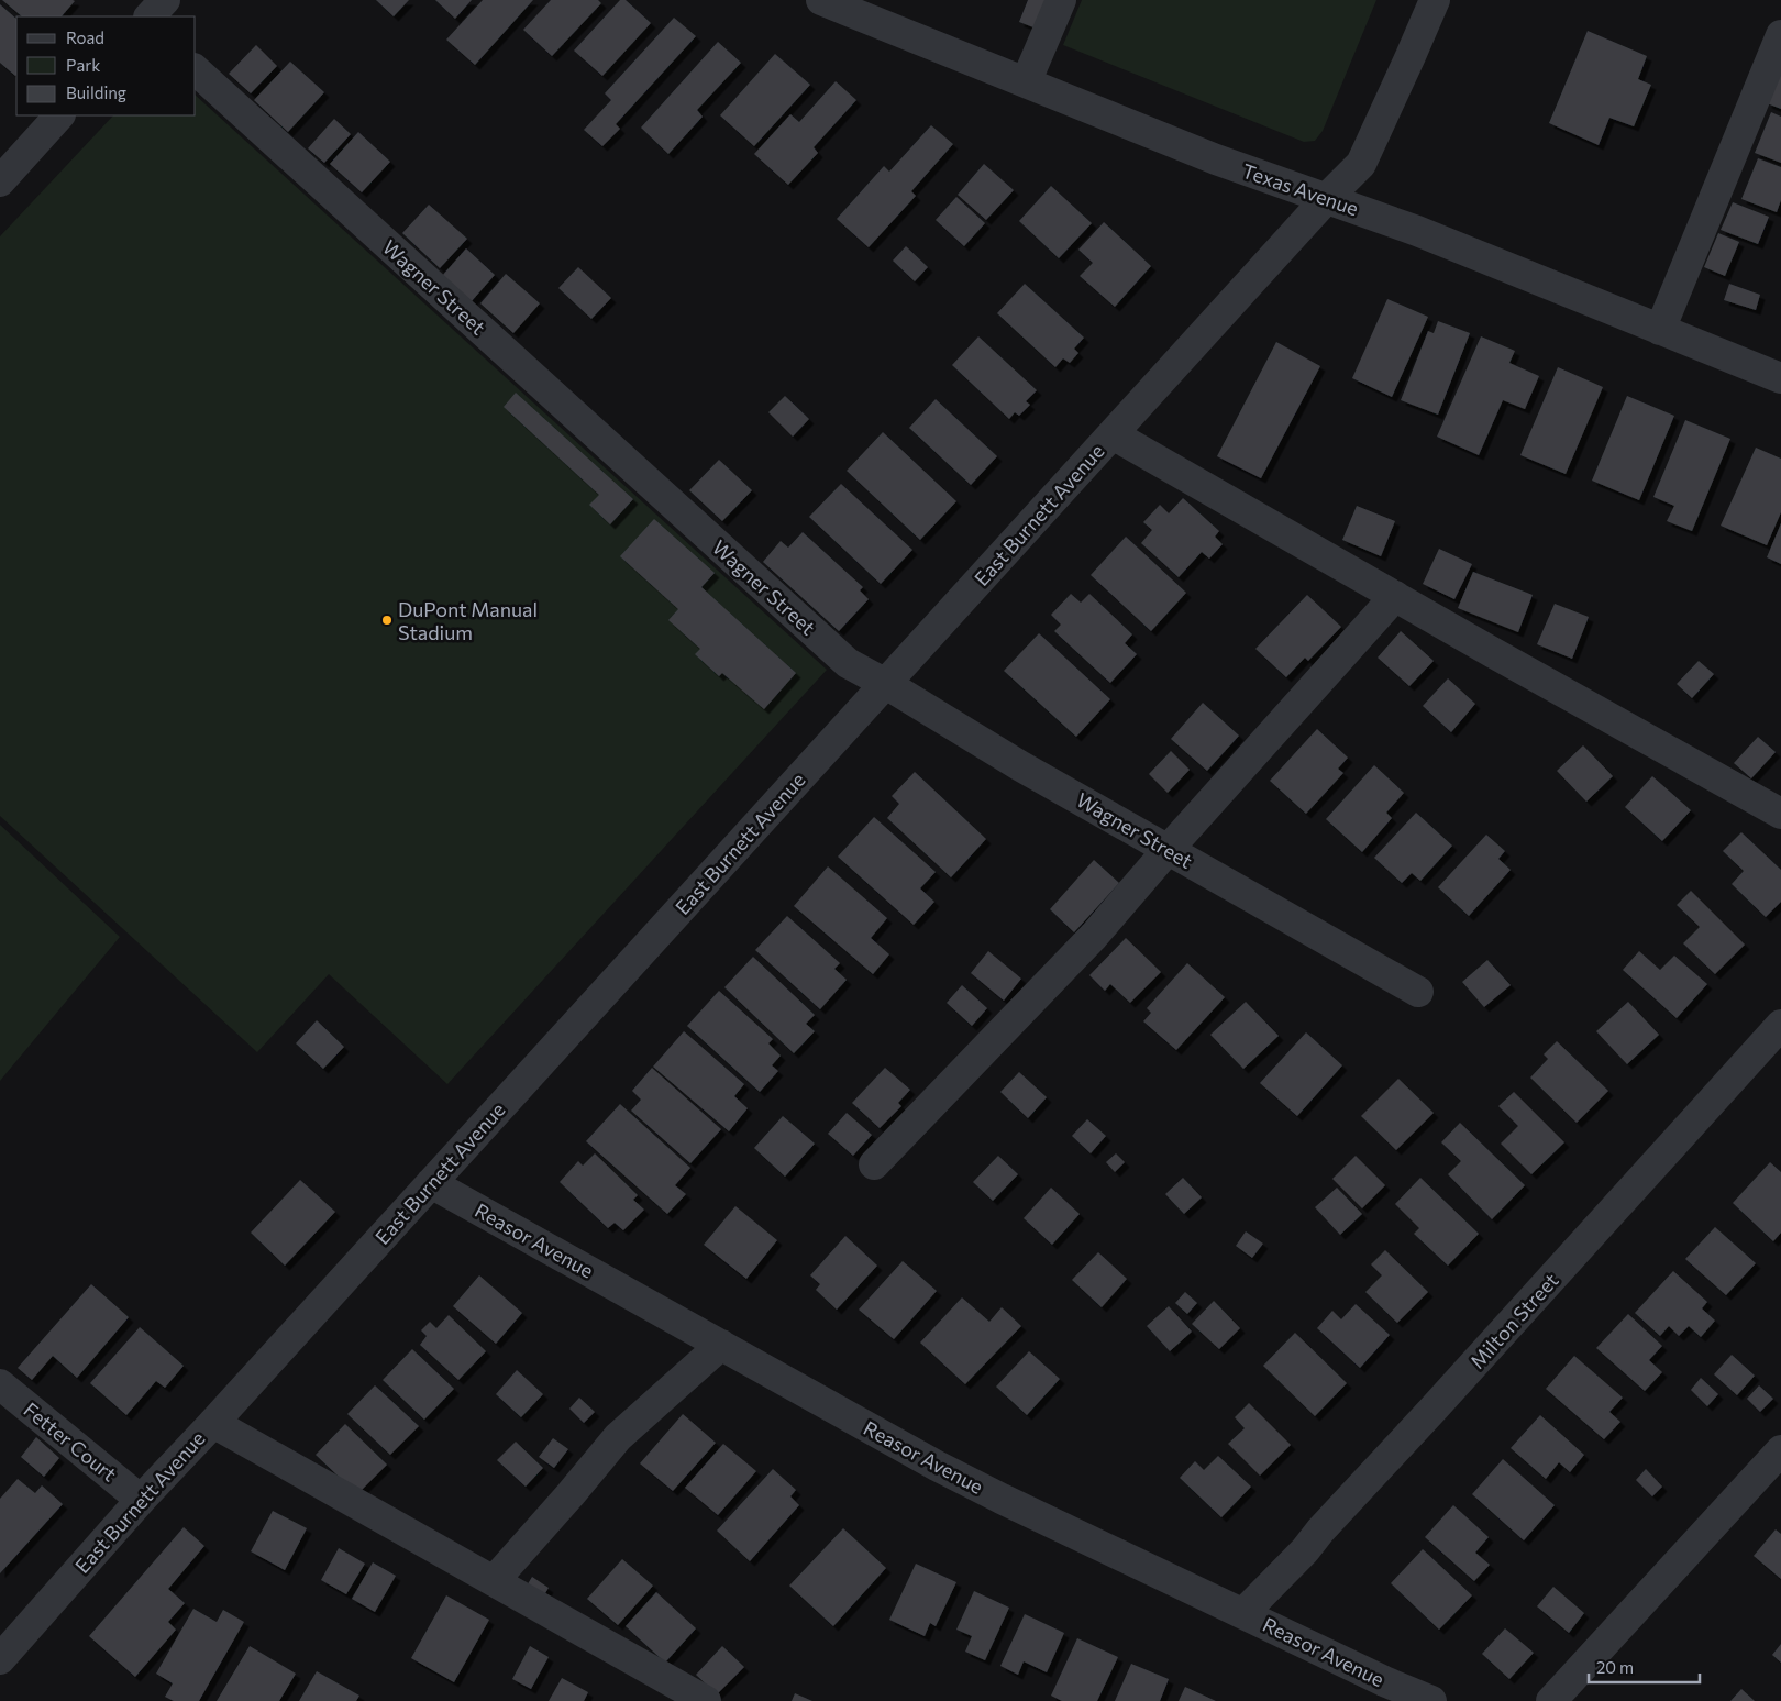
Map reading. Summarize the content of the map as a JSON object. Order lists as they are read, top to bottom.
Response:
{
  "streets": {
    "street": [
      "Texas Avenue",
      "Wagner Street",
      "East Burnett Avenue",
      "Reasor Avenue",
      "Milton Street",
      "Fetter Court"
    ]
  },
  "crossings": [
    ["Texas Avenue", "East Burnett Avenue"],
    ["Wagner Street", "East Burnett Avenue"],
    ["East Burnett Avenue", "Reasor Avenue"],
    ["East Burnett Avenue", "Fetter Court"],
    ["Reasor Avenue", "Milton Street"]
  ],
  "places": ["DuPont Manual Stadium"],
  "legend": ["Road", "Park", "Building"],
  "scale_bar": "20 m"
}
